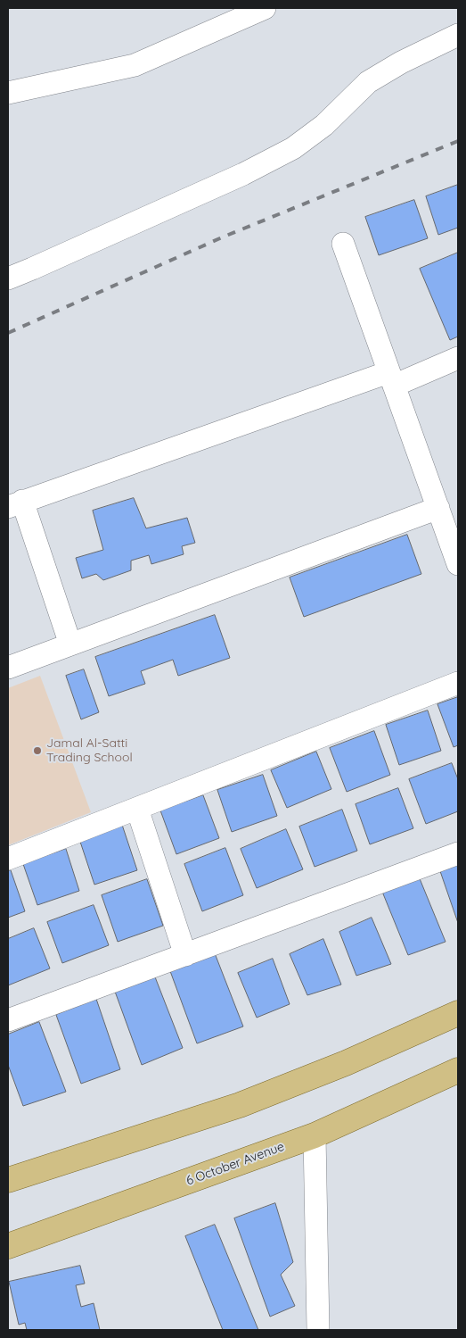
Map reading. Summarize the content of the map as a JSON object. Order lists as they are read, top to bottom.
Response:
{
  "streets": {
    "main road": ["6 October Avenue"]
  },
  "places": ["Jamal Al-Satti Trading School"]
}
